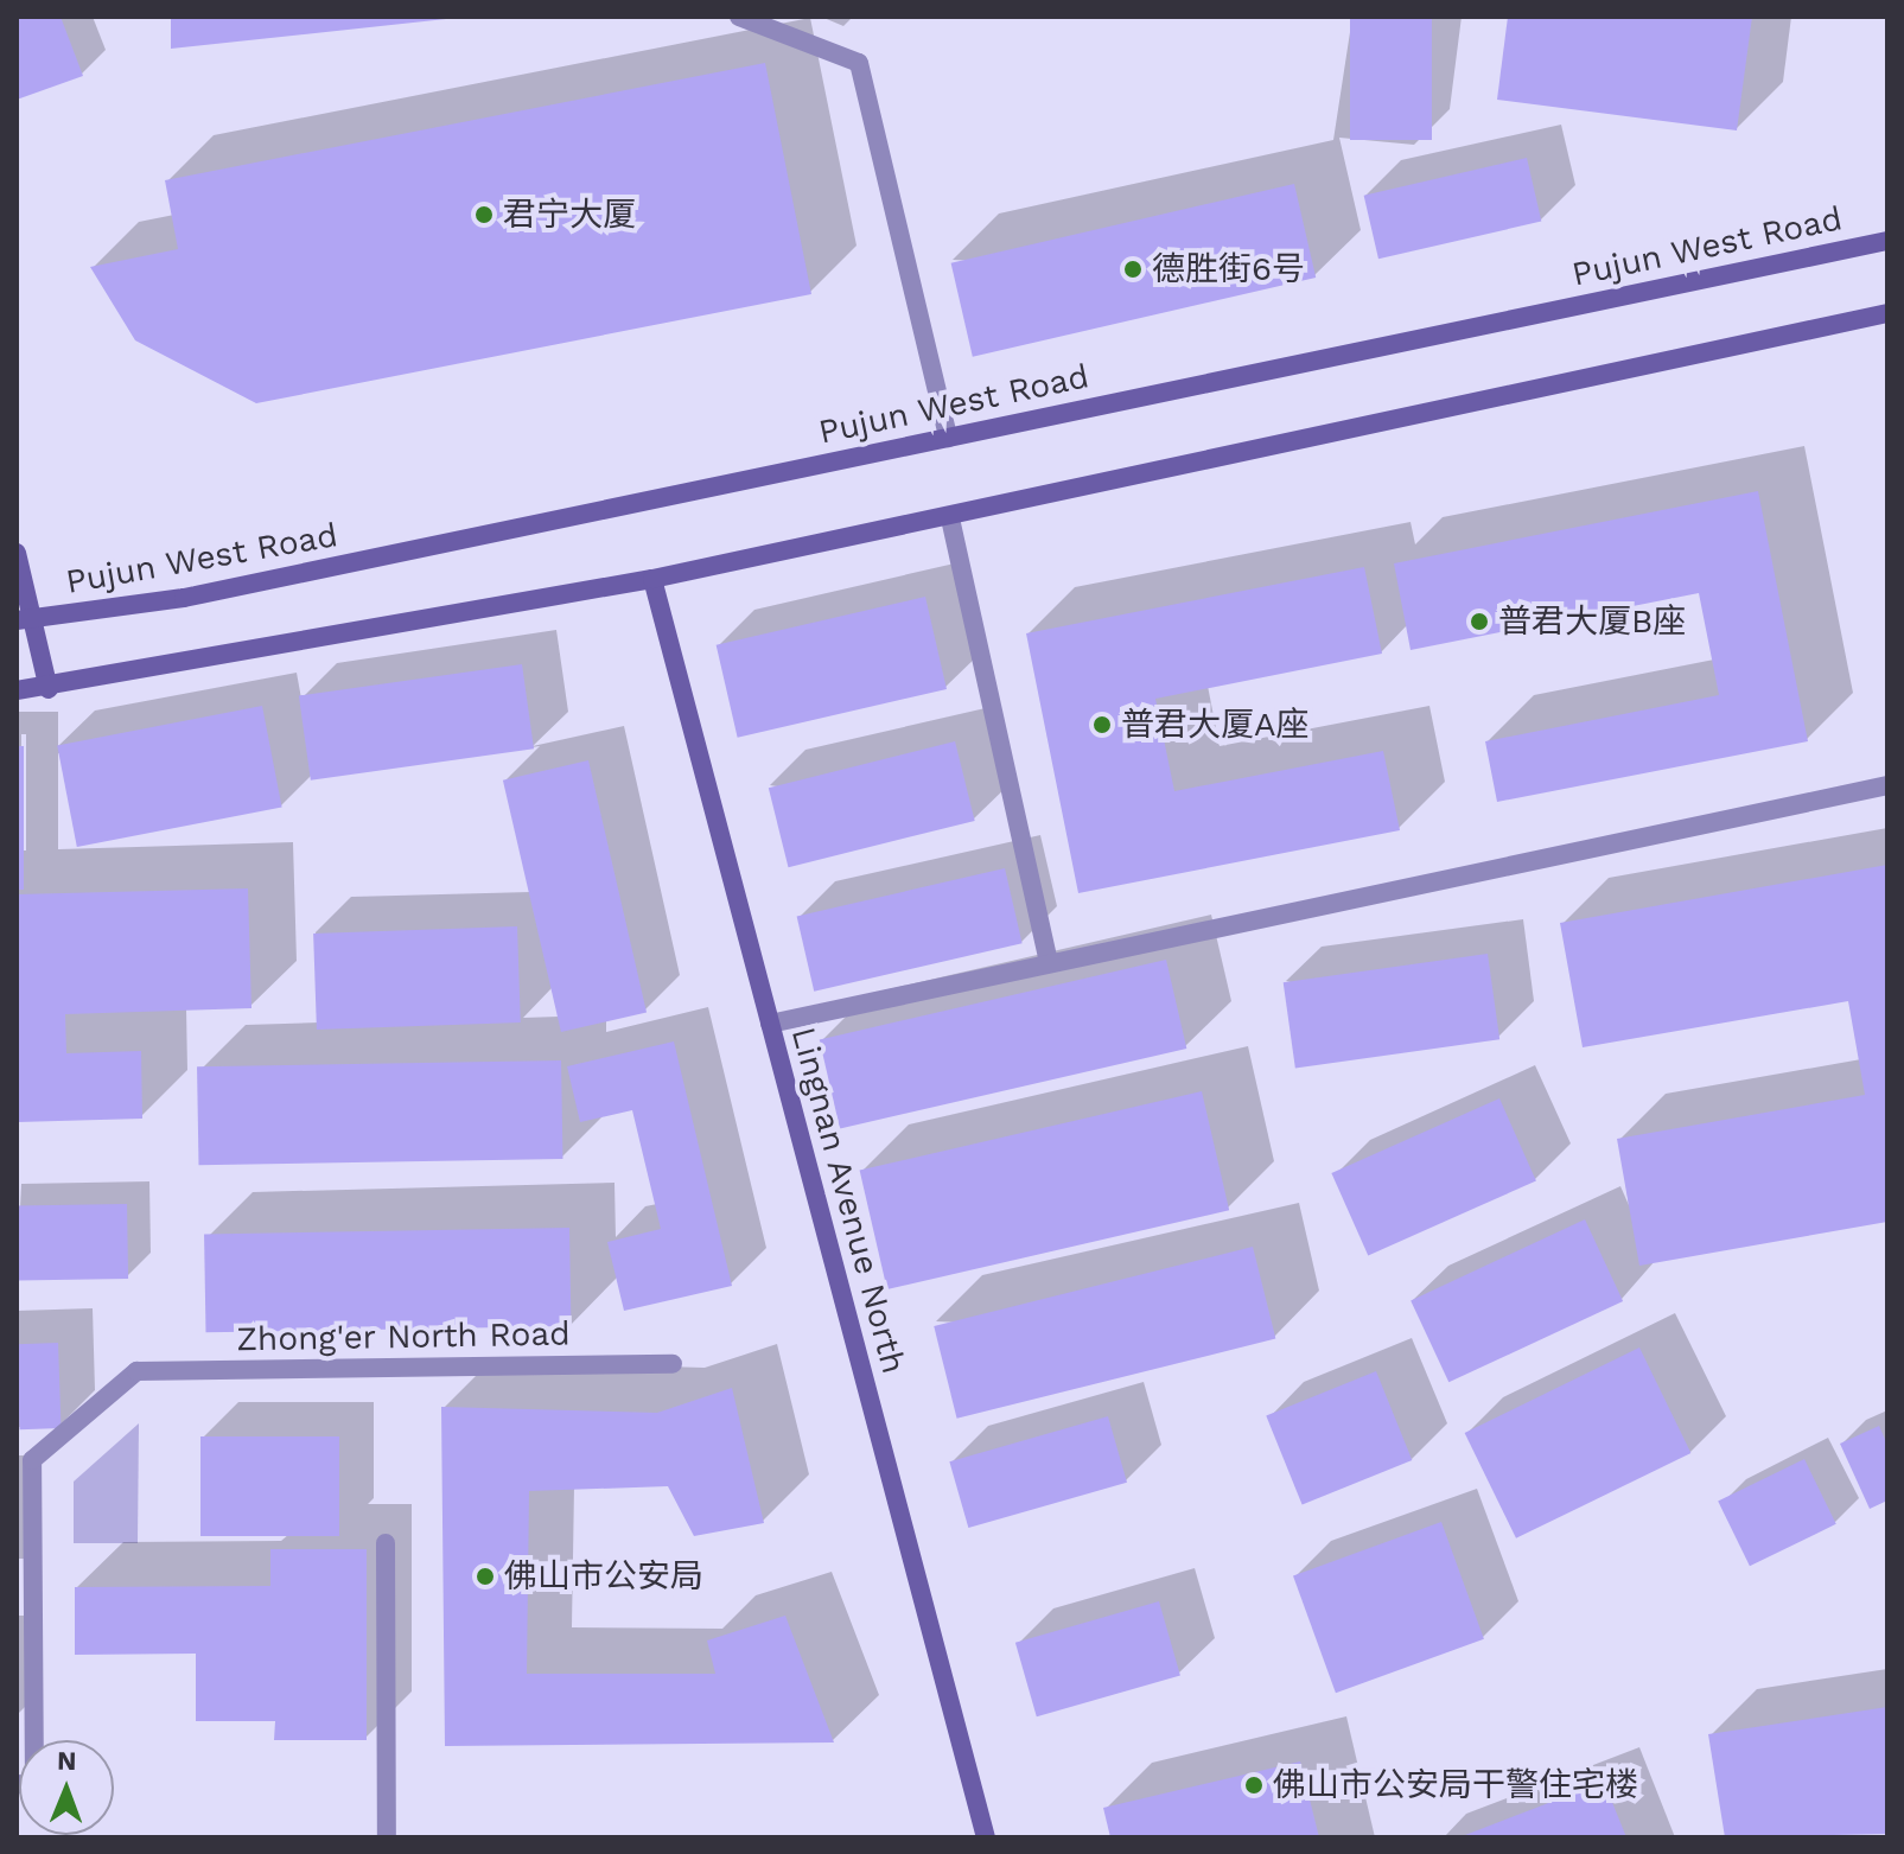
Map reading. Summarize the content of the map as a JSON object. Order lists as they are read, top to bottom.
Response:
{
  "streets": {
    "main road": ["Pujun West Road", "Lingnan Avenue North"],
    "street": ["Zhong'er North Road"]
  },
  "places": [
    "君宁大厦",
    "德胜街6号",
    "普君大厦B座",
    "普君大厦A座",
    "佛山市公安局",
    "佛山市公安局干警住宅楼"
  ],
  "north": "top"
}
